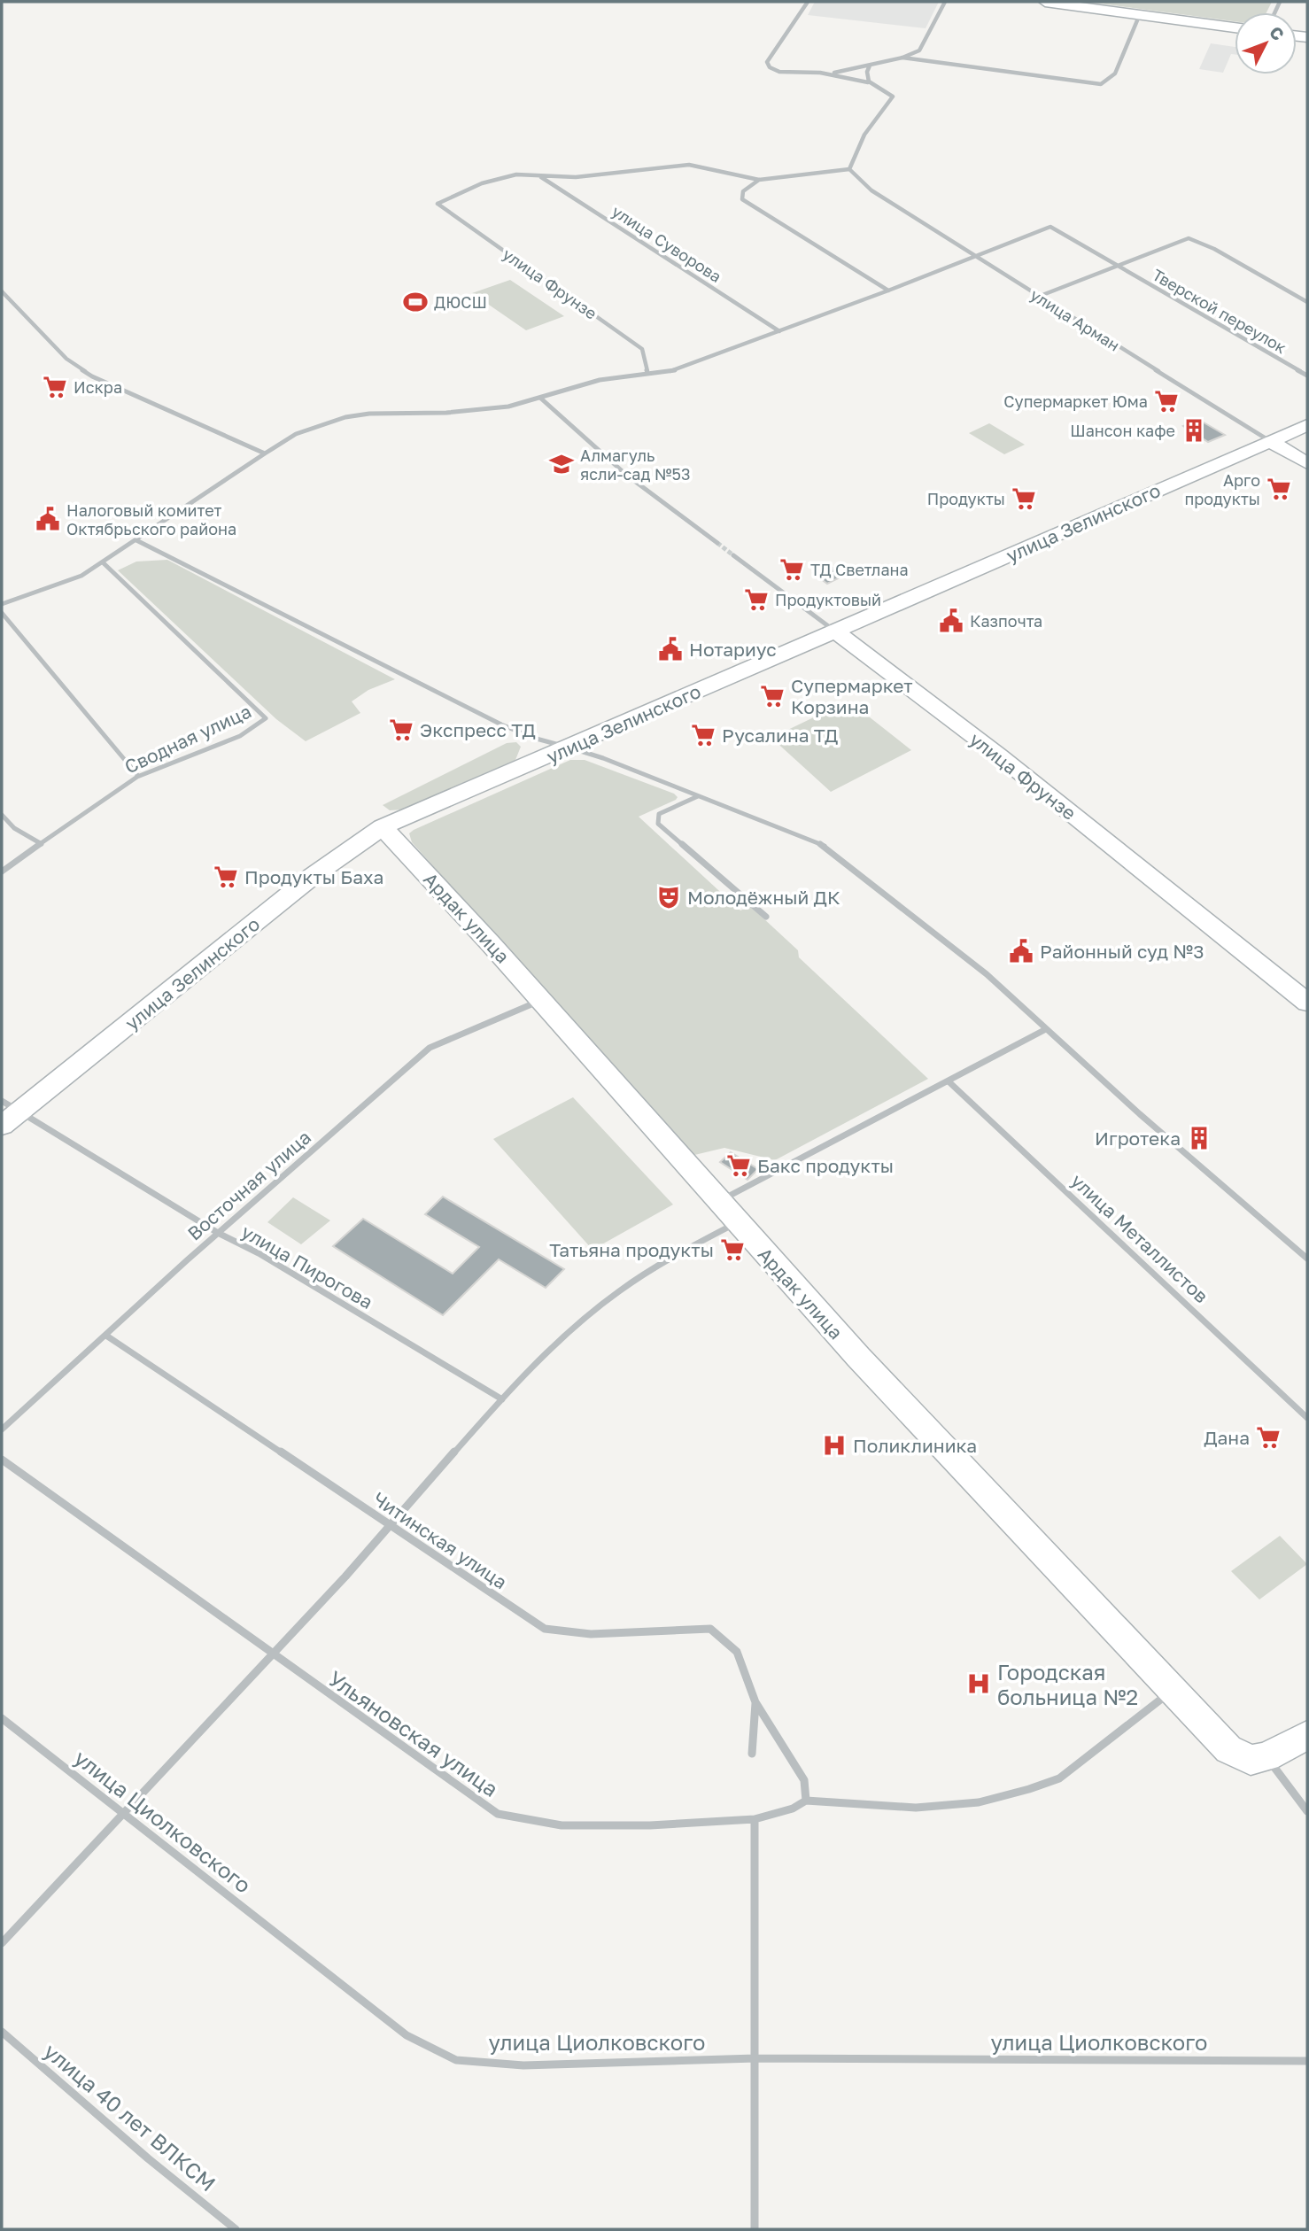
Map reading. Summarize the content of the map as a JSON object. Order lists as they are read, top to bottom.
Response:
{
  "streets": {
    "main road": [
      "улица Фрунзе",
      "улица Арман",
      "улица Зелинского",
      "Ардак улица"
    ],
    "street": [
      "улица Суворова",
      "Тверской переулок",
      "Сводная улица",
      "Восточная улица",
      "улица Металлистов",
      "улица Пирогова",
      "Читинская улица",
      "Ульяновская улица",
      "улица Циолковского",
      "улица 40 лет ВЛКСМ"
    ]
  },
  "crossings": [
    ["улица Суворова", "улица Фрунзе"],
    ["улица Фрунзе", "улица Зелинского"],
    ["Тверской переулок", "улица Арман"],
    ["улица Арман", "улица Зелинского"],
    ["улица Зелинского", "Ардак улица"],
    ["улица Зелинского", "улица Пирогова"],
    ["Ардак улица", "Восточная улица"],
    ["Ардак улица", "Ульяновская улица"],
    ["Восточная улица", "улица Пирогова"],
    ["Восточная улица", "Читинская улица"]
  ],
  "places": {
    "sports": ["ДЮСШ"],
    "supermarket": [
      "Искра",
      "Супермаркет Юма",
      "Арго продукты",
      "Продукты",
      "ТД Светлана",
      "Продуктовый",
      "Супермаркет Корзина",
      "Экспресс ТД",
      "Русалина ТД",
      "Продукты Баха",
      "Бакс продукты",
      "Татьяна продукты",
      "Дана"
    ],
    "building": ["Шансон кафе", "Игротека"],
    "school or university": ["Алмагуль ясли-сад №53"],
    "public building": [
      "Налоговый комитет Октябрьского района",
      "Казпочта",
      "Нотариус",
      "Районный суд №3"
    ],
    "theatre": ["Молодёжный ДК"],
    "hospital": ["Поликлиника", "Городская больница №2"]
  },
  "north": "top right"
}
